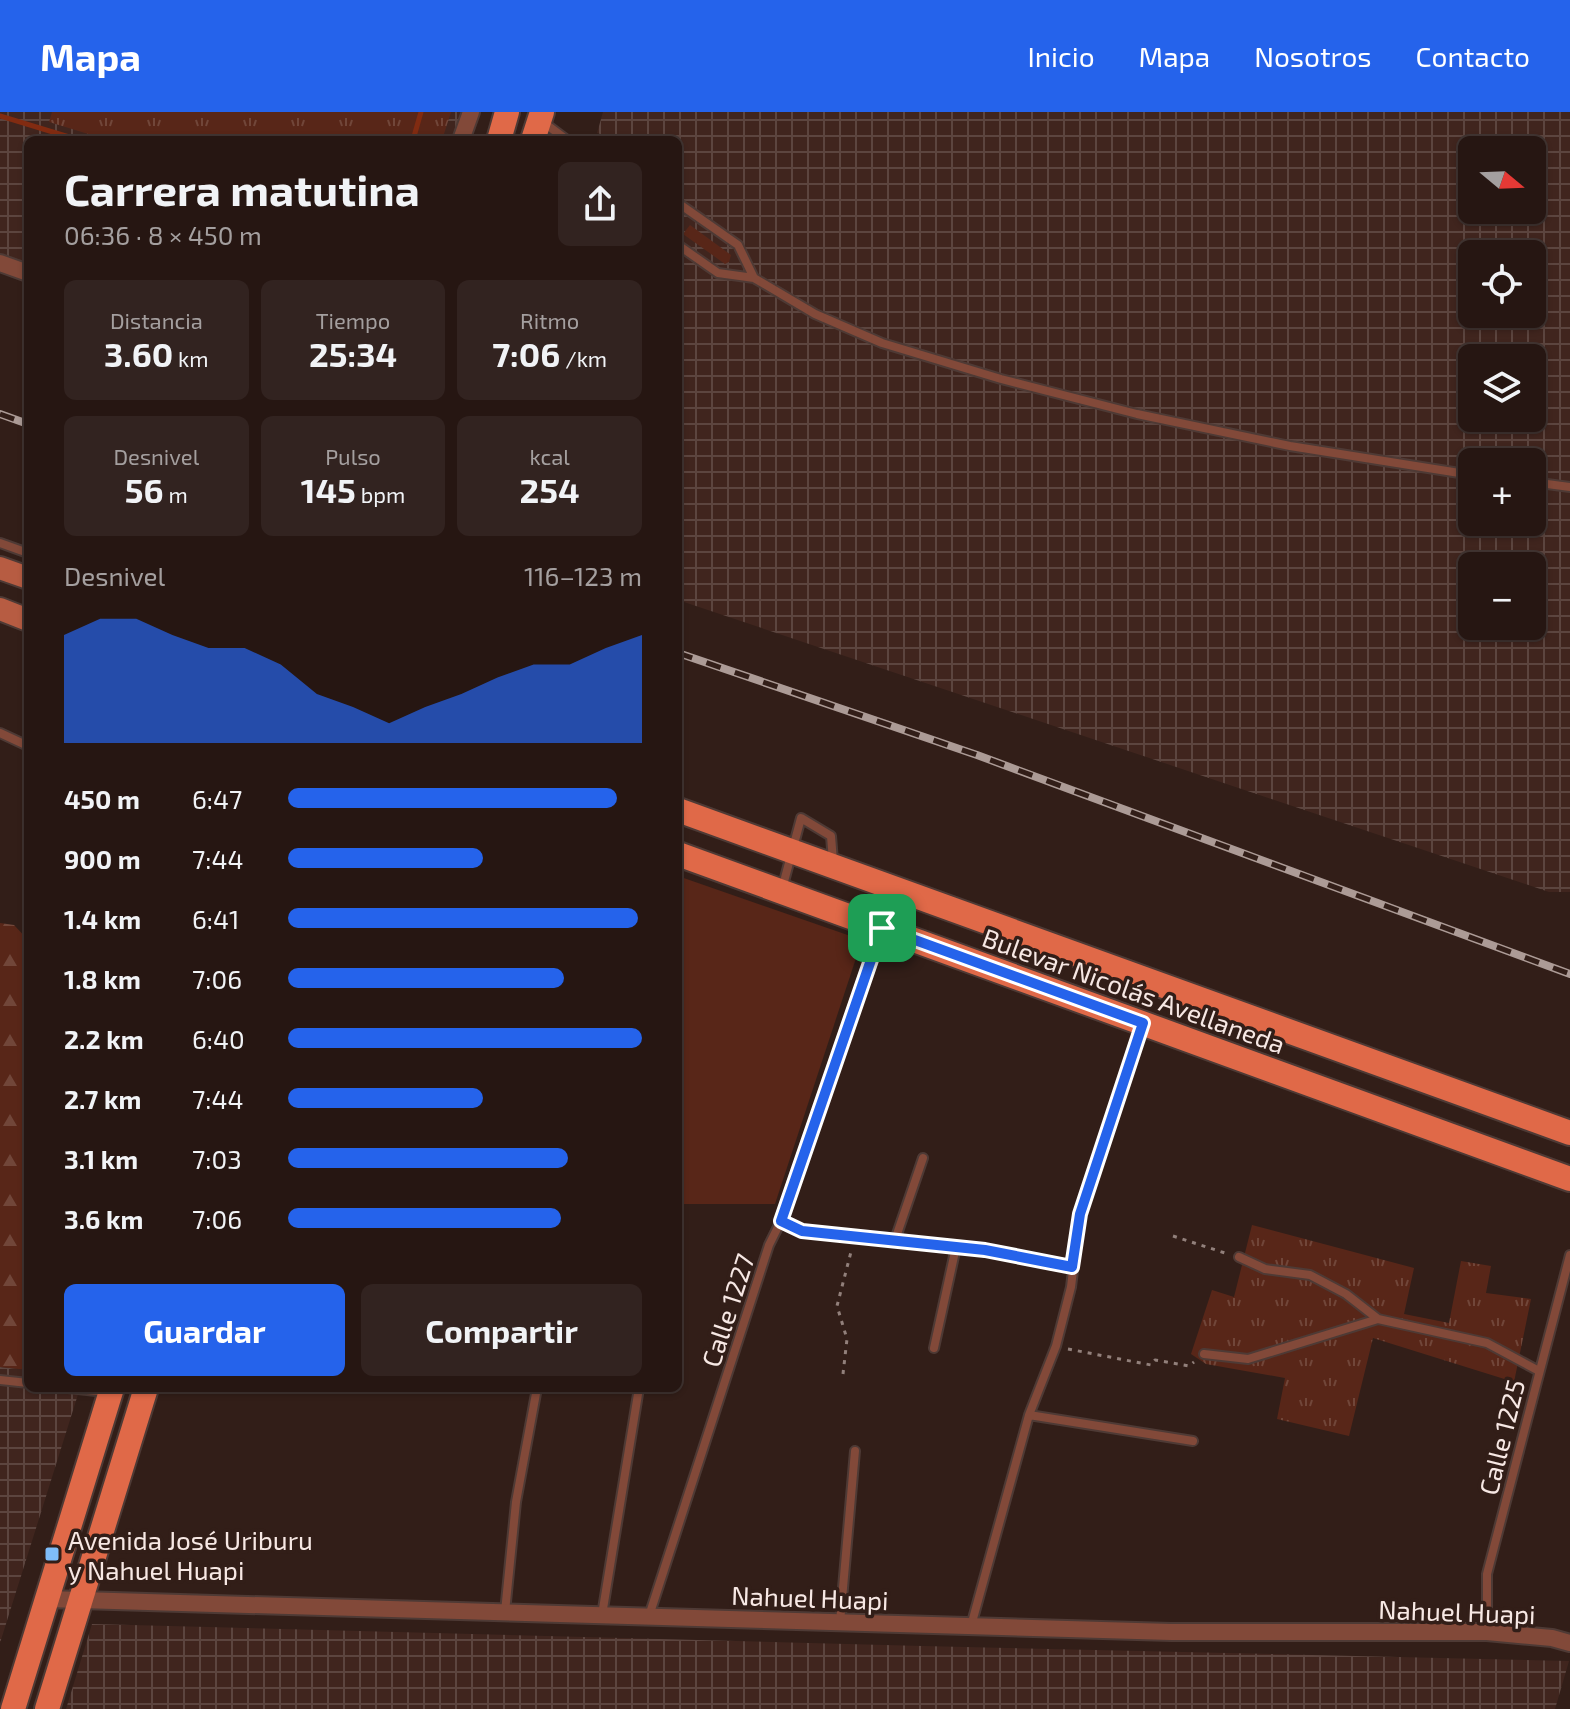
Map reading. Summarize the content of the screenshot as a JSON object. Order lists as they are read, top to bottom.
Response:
{
  "streets": {
    "main road": ["Bulevar Nicolás Avellaneda"],
    "street": ["Nahuel Huapi"],
    "lane": ["Calle 1227", "Calle 1225"]
  },
  "crossings": [
    ["Bulevar Nicolás Avellaneda", "Calle 1227"],
    ["Calle 1227", "Nahuel Huapi"],
    ["Calle 1225", "Nahuel Huapi"]
  ],
  "places": {
    "transit": ["Avenida José Uriburu y Nahuel Huapi"]
  },
  "north": "right",
  "page": {
    "header": "Mapa",
    "nav": [
      "Inicio",
      "Mapa",
      "Nosotros",
      "Contacto"
    ],
    "map_buttons": ["+", "−"],
    "heading": ["Carrera matutina", "06:36 · 8 × 450 m"],
    "stats": [
      ["Distancia", "3.60 km"],
      ["Tiempo", "25:34"],
      ["Ritmo", "7:06 /km"],
      ["Desnivel", "56 m"],
      ["Pulso", "145 bpm"],
      ["kcal", "254"]
    ],
    "chart": ["Desnivel", "116–123 m"],
    "list": [
      {
        "name": "450 m",
        "note": "6:47"
      },
      {
        "name": "900 m",
        "note": "7:44"
      },
      {
        "name": "1.4 km",
        "note": "6:41"
      },
      {
        "name": "1.8 km",
        "note": "7:06"
      },
      {
        "name": "2.2 km",
        "note": "6:40"
      },
      {
        "name": "2.7 km",
        "note": "7:44"
      },
      {
        "name": "3.1 km",
        "note": "7:03"
      },
      {
        "name": "3.6 km",
        "note": "7:06"
      }
    ],
    "buttons": ["Guardar", "Compartir"]
  }
}
